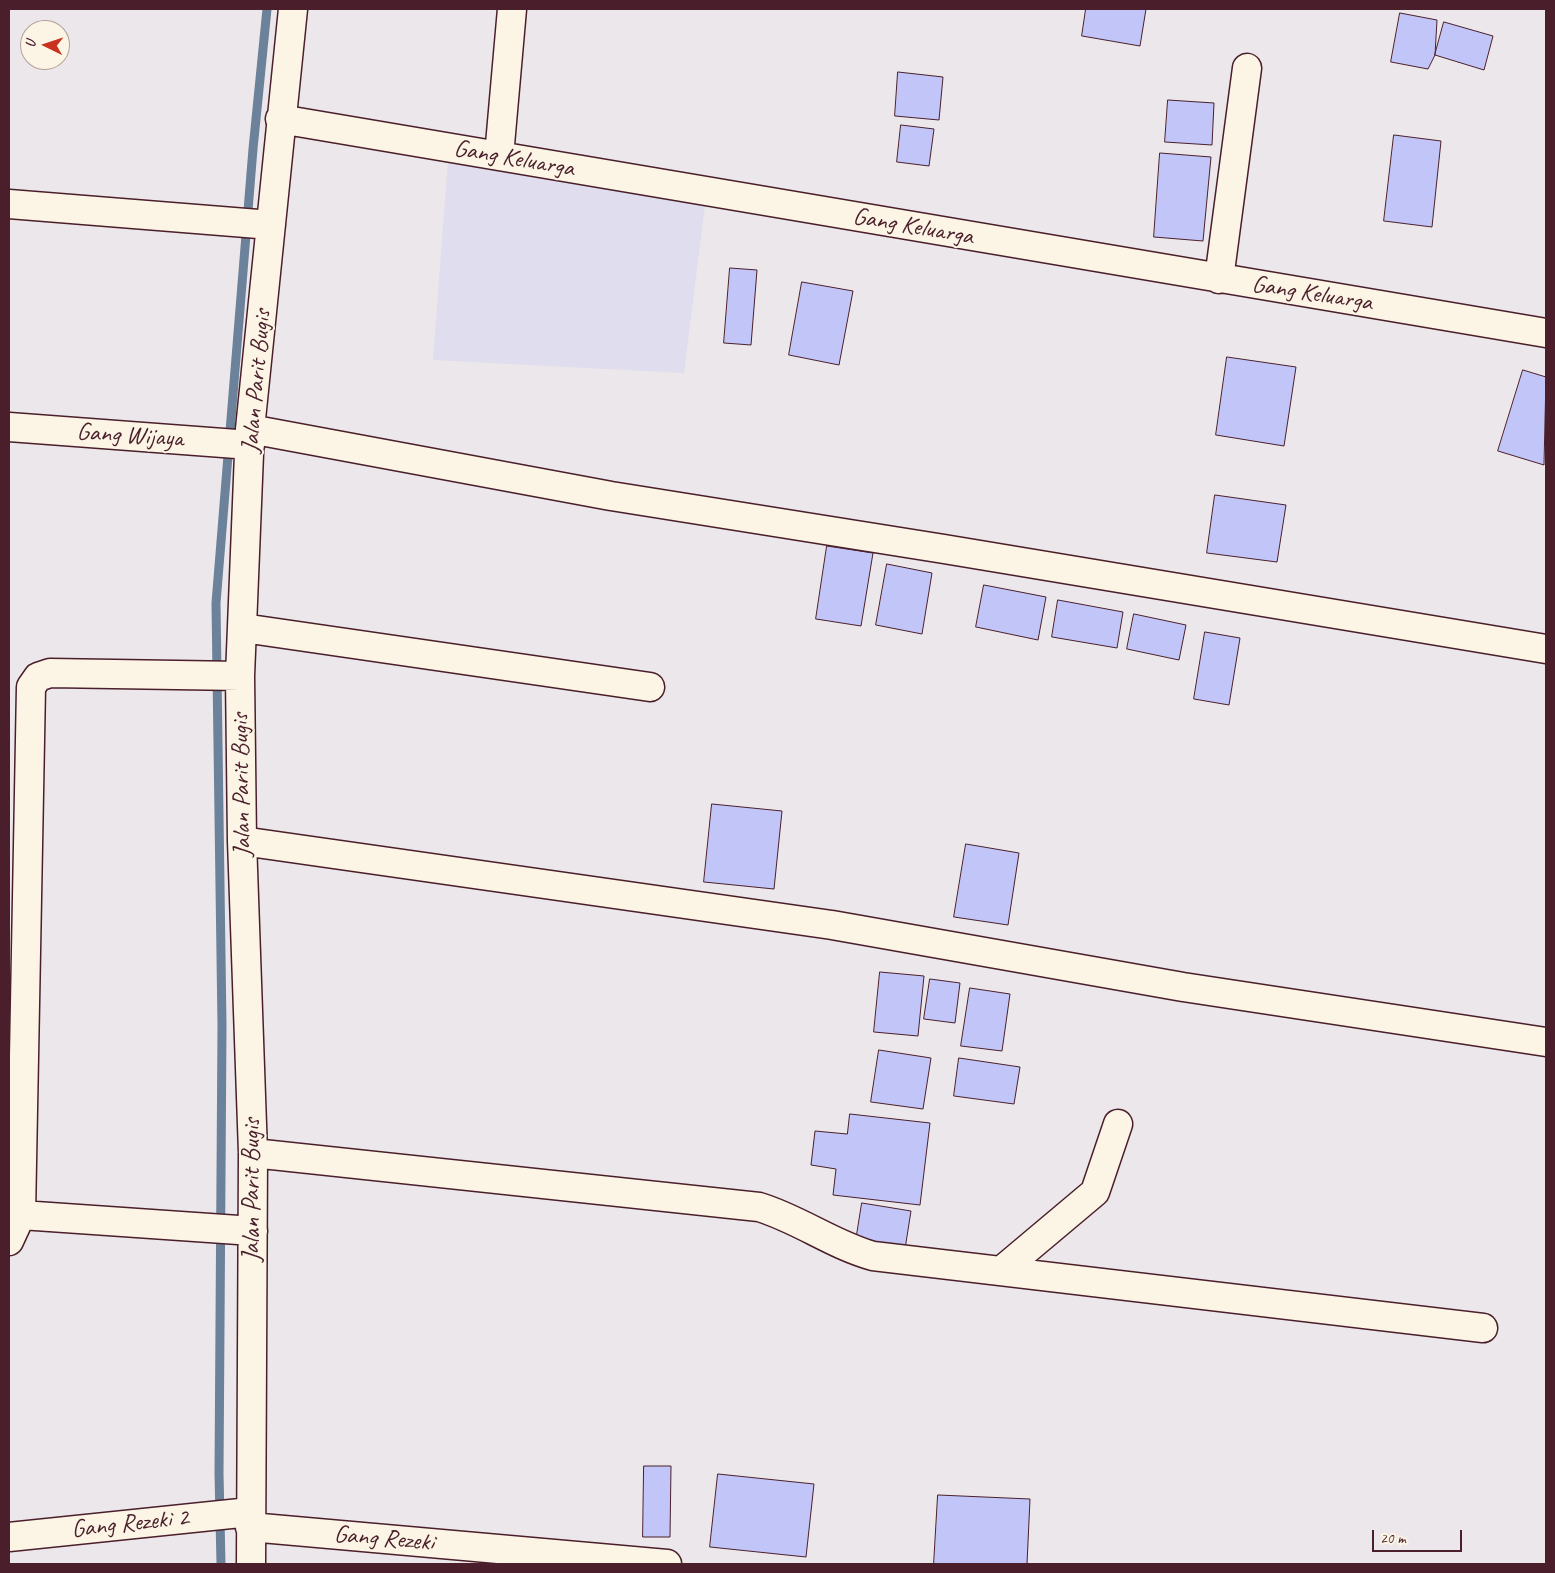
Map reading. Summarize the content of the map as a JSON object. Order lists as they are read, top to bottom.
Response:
{
  "streets": {
    "street": [
      "Gang Keluarga",
      "Jalan Parit Bugis",
      "Gang Wijaya",
      "Gang Rezeki 2",
      "Gang Rezeki"
    ]
  },
  "crossings": [
    ["Gang Keluarga", "Jalan Parit Bugis"],
    ["Jalan Parit Bugis", "Gang Wijaya"],
    ["Jalan Parit Bugis", "Gang Rezeki 2"],
    ["Jalan Parit Bugis", "Gang Rezeki"],
    ["Gang Rezeki 2", "Gang Rezeki"]
  ],
  "scale_bar": "20 m",
  "north": "left"
}
